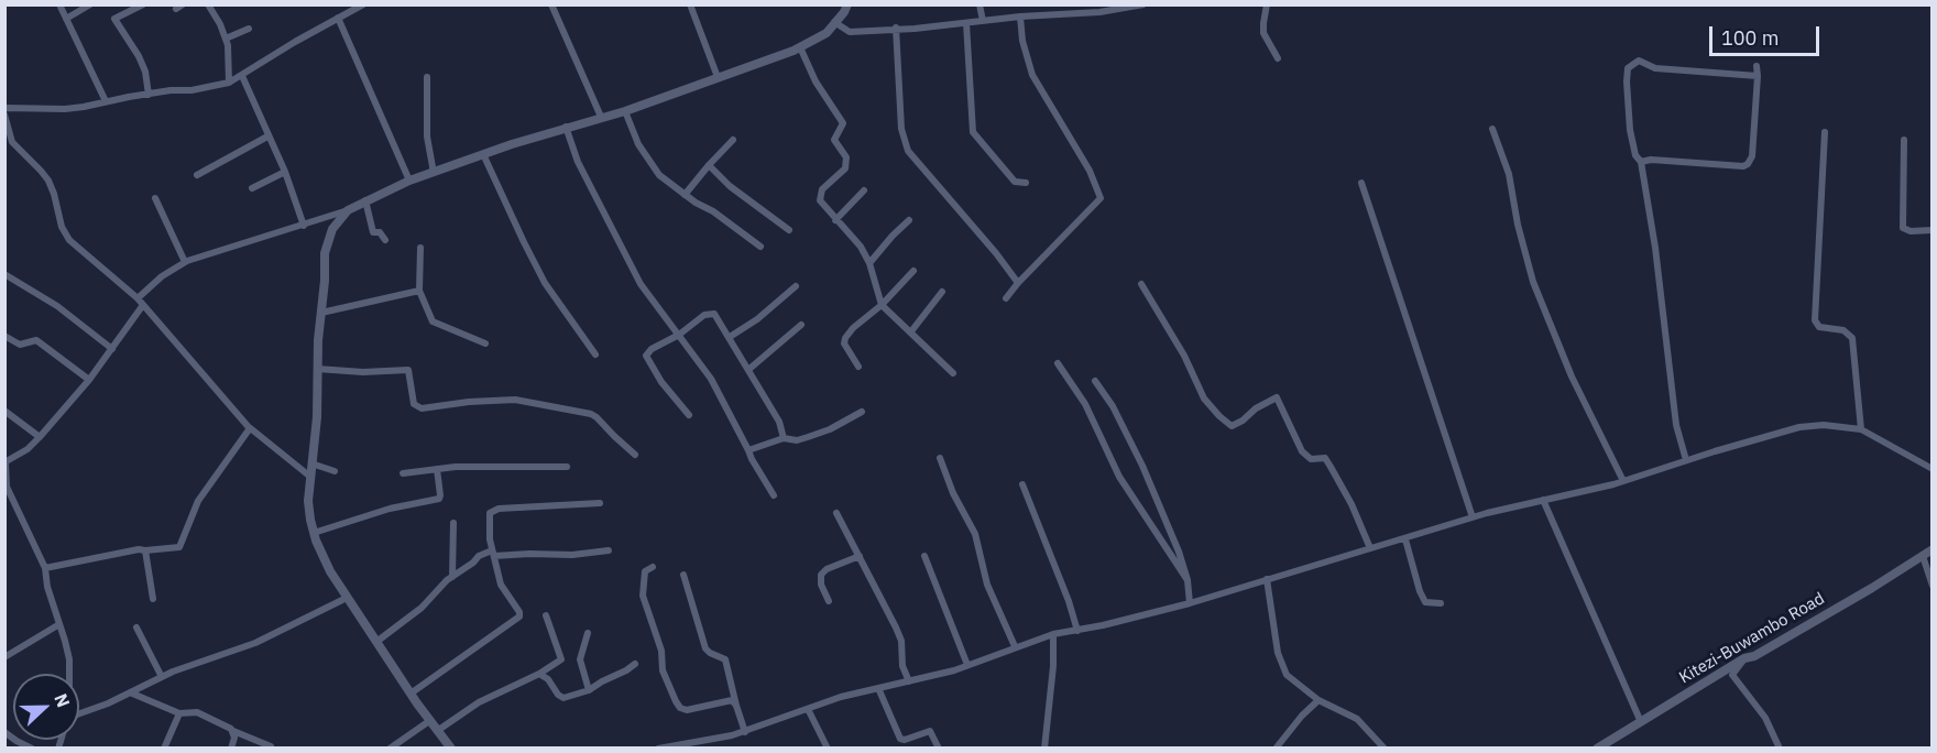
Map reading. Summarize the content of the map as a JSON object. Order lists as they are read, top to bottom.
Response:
{
  "streets": {
    "street": ["Kitezi-Buwambo Road"]
  },
  "scale_bar": "100 m",
  "north": "right"
}
